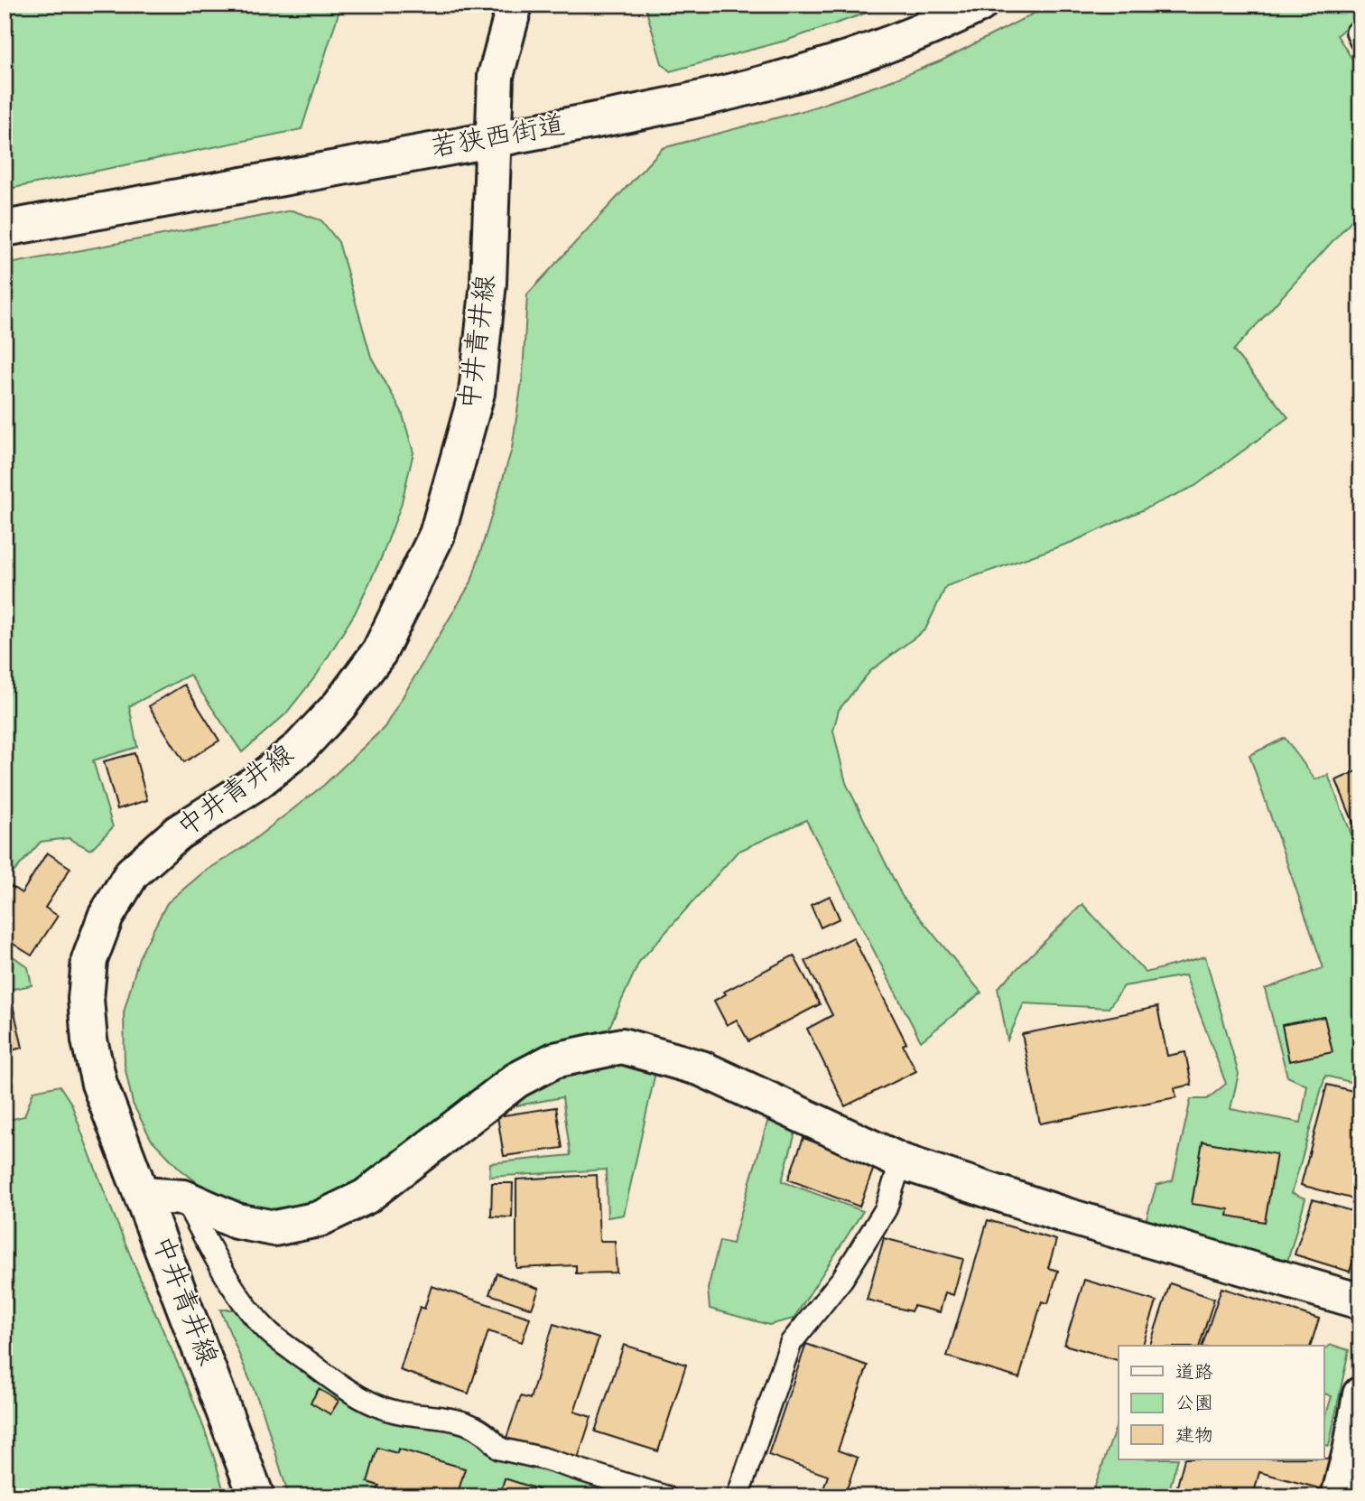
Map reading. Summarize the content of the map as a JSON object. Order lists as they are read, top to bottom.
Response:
{
  "streets": {
    "street": ["若狭西街道", "中井青井線"]
  },
  "crossings": [
    ["若狭西街道", "中井青井線"]
  ],
  "legend": ["道路", "公園", "建物"]
}
